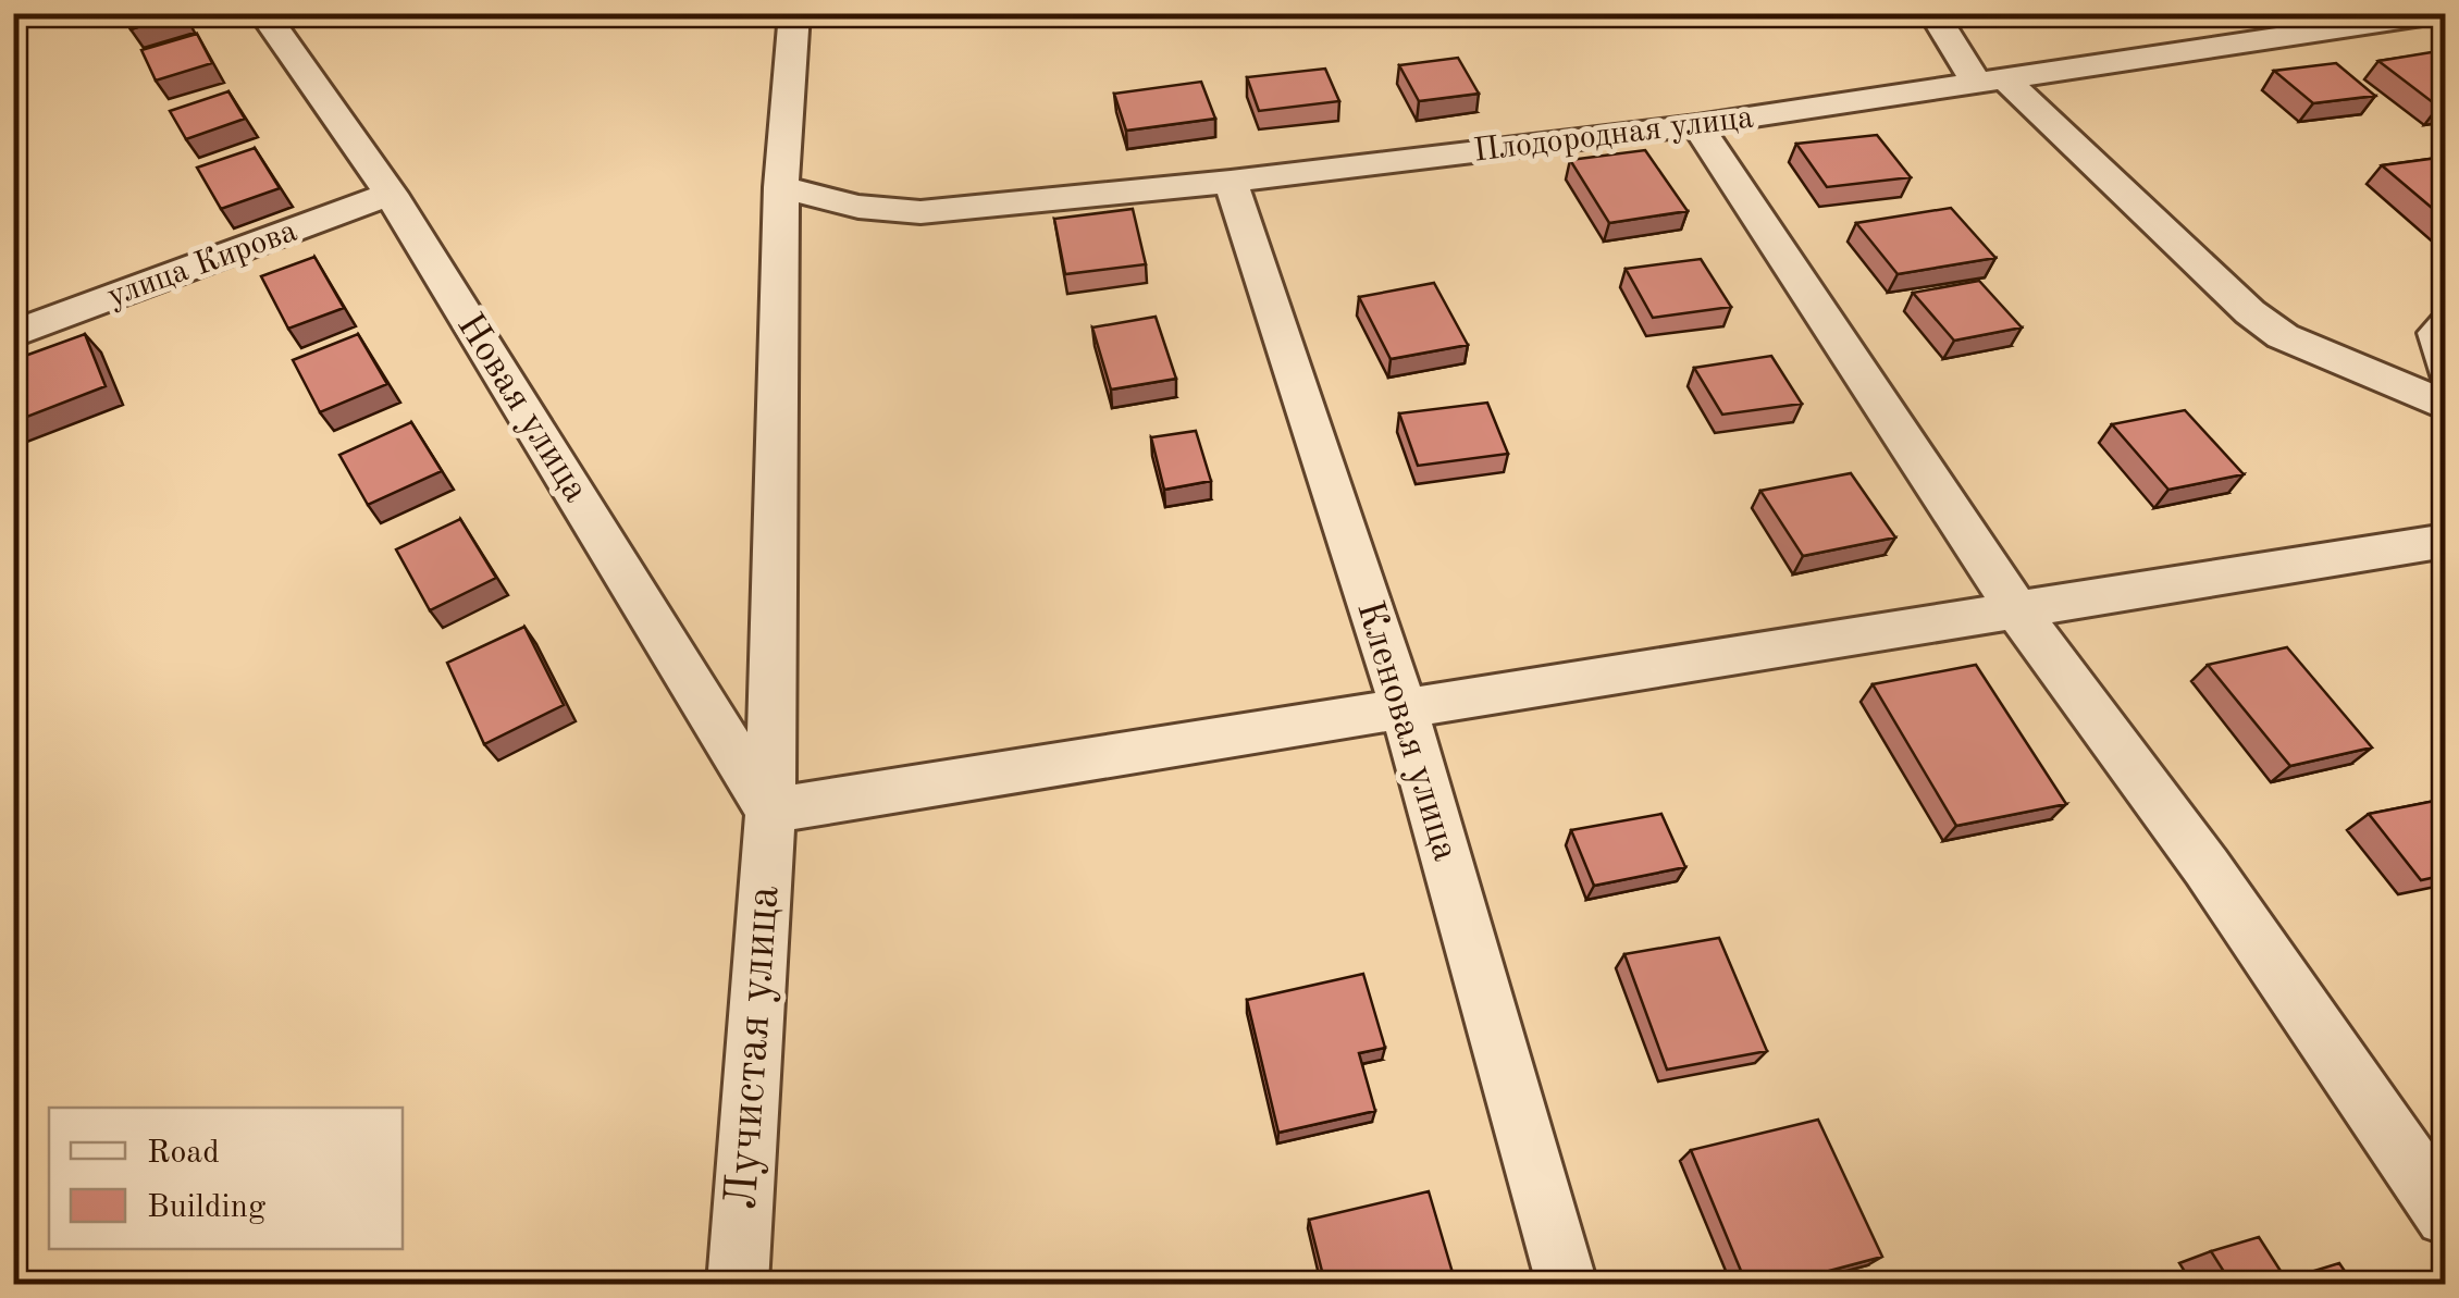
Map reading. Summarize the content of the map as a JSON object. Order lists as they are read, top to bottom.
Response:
{
  "streets": {
    "street": [
      "Плодородная улица",
      "улица Кирова",
      "Новая улица",
      "Кленовая улица",
      "Лучистая улица"
    ]
  },
  "crossings": [
    ["Плодородная улица", "Кленовая улица"],
    ["Плодородная улица", "Лучистая улица"],
    ["улица Кирова", "Новая улица"],
    ["Новая улица", "Лучистая улица"]
  ],
  "legend": ["Road", "Building"]
}
